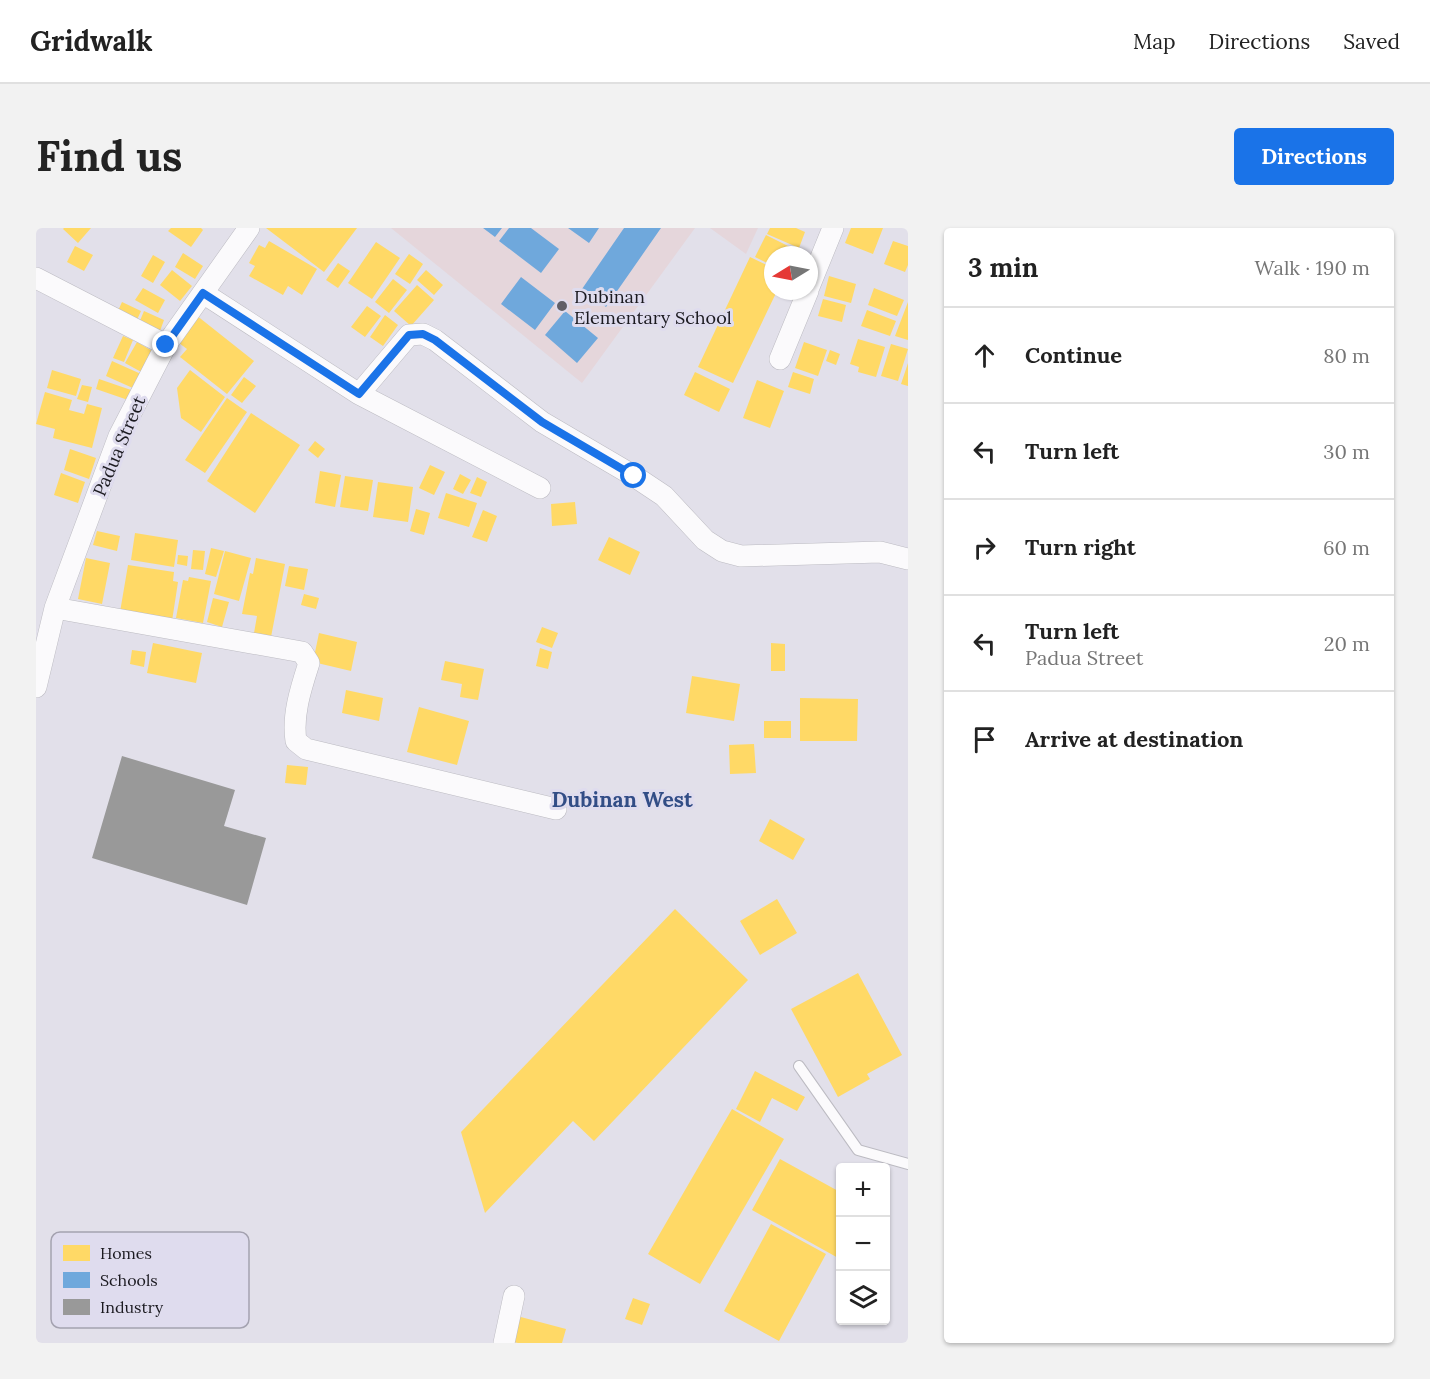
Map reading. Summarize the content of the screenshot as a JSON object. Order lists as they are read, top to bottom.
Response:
{
  "streets": {
    "street": ["Padua Street"]
  },
  "districts": ["Dubinan West"],
  "places": ["Dubinan Elementary School"],
  "legend": ["Homes", "Schools", "Industry"],
  "north": "left",
  "page": {
    "header": "Gridwalk",
    "nav": ["Map", "Directions", "Saved"],
    "buttons": "Directions",
    "title": "Find us",
    "heading": ["3 min", "Walk · 190 m"],
    "list": [
      ["Continue", "80 m"],
      ["Turn left", "30 m"],
      ["Turn right", "60 m"],
      ["Turn left", "Padua Street", "20 m"],
      "Arrive at destination"
    ],
    "map_buttons": ["+", "−"]
  }
}
